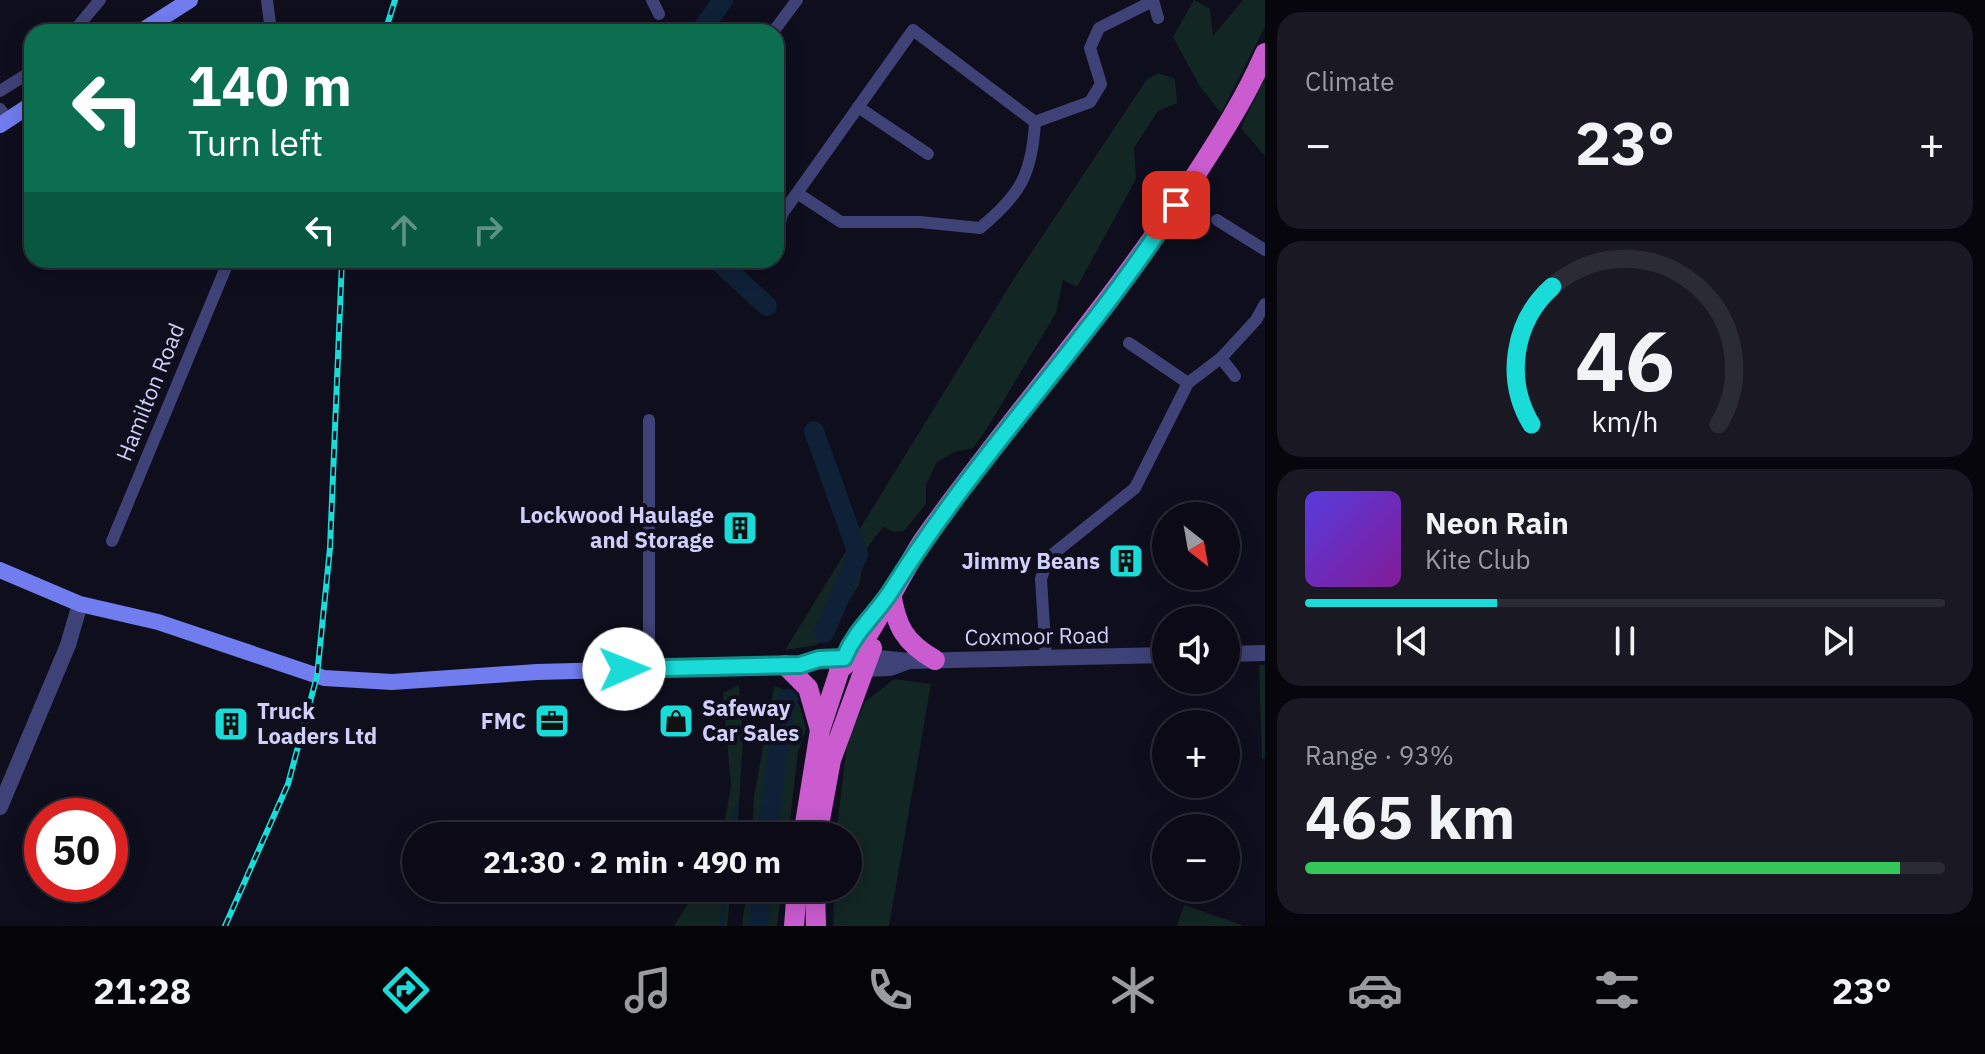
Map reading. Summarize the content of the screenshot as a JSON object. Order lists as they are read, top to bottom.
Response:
{
  "streets": {
    "street": ["Hamilton Road", "Coxmoor Road"]
  },
  "places": {
    "building": ["Lockwood Haulage and Storage", "Jimmy Beans", "Truck Loaders Ltd"],
    "office": ["FMC"],
    "shop": ["Safeway Car Sales"]
  },
  "north": "bottom right",
  "page": {
    "tile": [
      "Climate",
      ["Range · 93%", "465 km"]
    ],
    "turn": ["140 m", "Turn left"],
    "heat": ["−", "23°", "+"],
    "song": ["Neon Rain", "Kite Club"],
    "map_buttons": ["+", "−"],
    "limit": "50",
    "trip": "21:30 · 2 min · 490 m",
    "tabs": ["21:28", "23°"],
    "gauge": ["46", "km/h"]
  }
}
